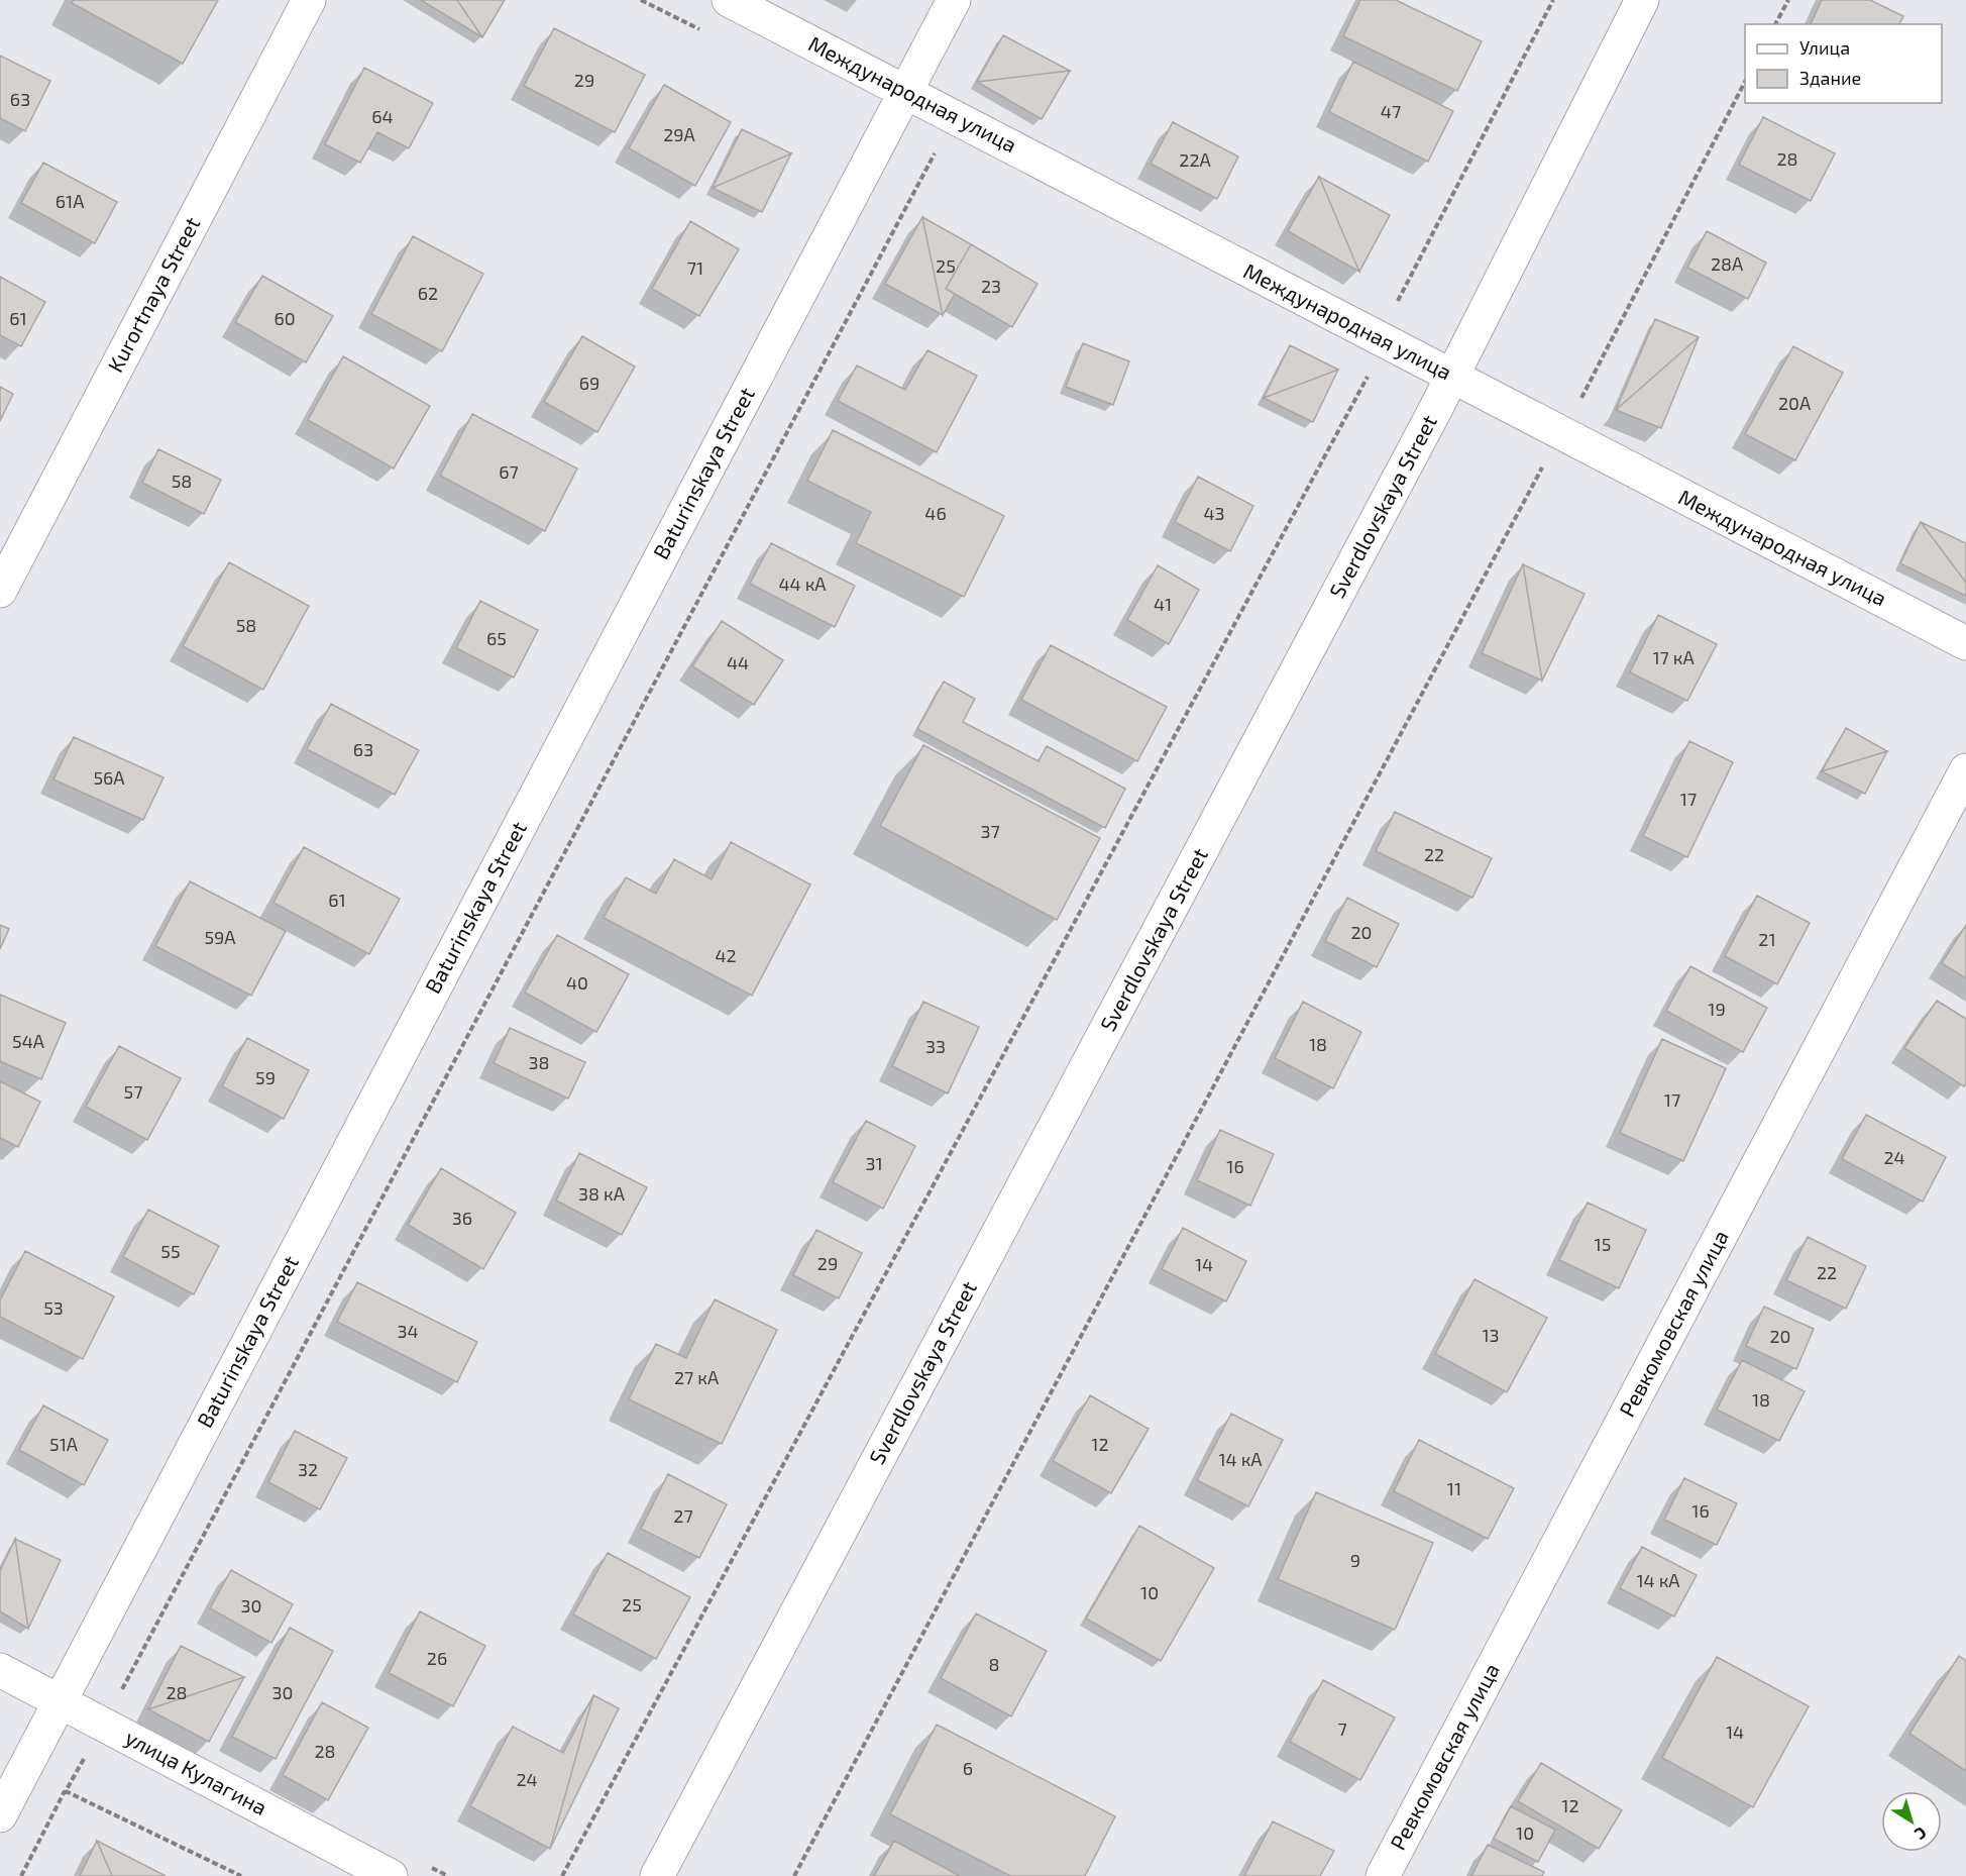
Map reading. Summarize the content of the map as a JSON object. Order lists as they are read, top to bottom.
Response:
{
  "streets": {
    "street": [
      "Международная улица",
      "Kurortnaya Street",
      "Baturinskaya Street",
      "Sverdlovskaya Street",
      "Ревкомовская улица",
      "улица Кулагина"
    ]
  },
  "crossings": [
    ["Международная улица", "Baturinskaya Street"],
    ["Международная улица", "Sverdlovskaya Street"],
    ["Baturinskaya Street", "улица Кулагина"]
  ],
  "house_numbers": [
    "29",
    "63",
    "47",
    "64",
    "29А",
    "28",
    "22А",
    "61А",
    "28А",
    "25",
    "71",
    "23",
    "62",
    "61",
    "60",
    "69",
    "20А",
    "67",
    "58",
    "46",
    "43",
    "44 кА",
    "41",
    "58",
    "65",
    "17 кА",
    "44",
    "63",
    "56А",
    "17",
    "37",
    "22",
    "61",
    "20",
    "59А",
    "21",
    "42",
    "40",
    "19",
    "54А",
    "18",
    "33",
    "38",
    "59",
    "57",
    "17",
    "24",
    "31",
    "16",
    "38 кА",
    "36",
    "15",
    "55",
    "29",
    "14",
    "22",
    "53",
    "34",
    "13",
    "20",
    "27 кА",
    "18",
    "51А",
    "12",
    "14 кА",
    "32",
    "11",
    "16",
    "27",
    "9",
    "14 кА",
    "10",
    "25",
    "30",
    "26",
    "8",
    "28",
    "30",
    "7",
    "14",
    "28",
    "6",
    "24",
    "12",
    "10"
  ],
  "legend": ["Улица", "Здание"],
  "north": "bottom right"
}
